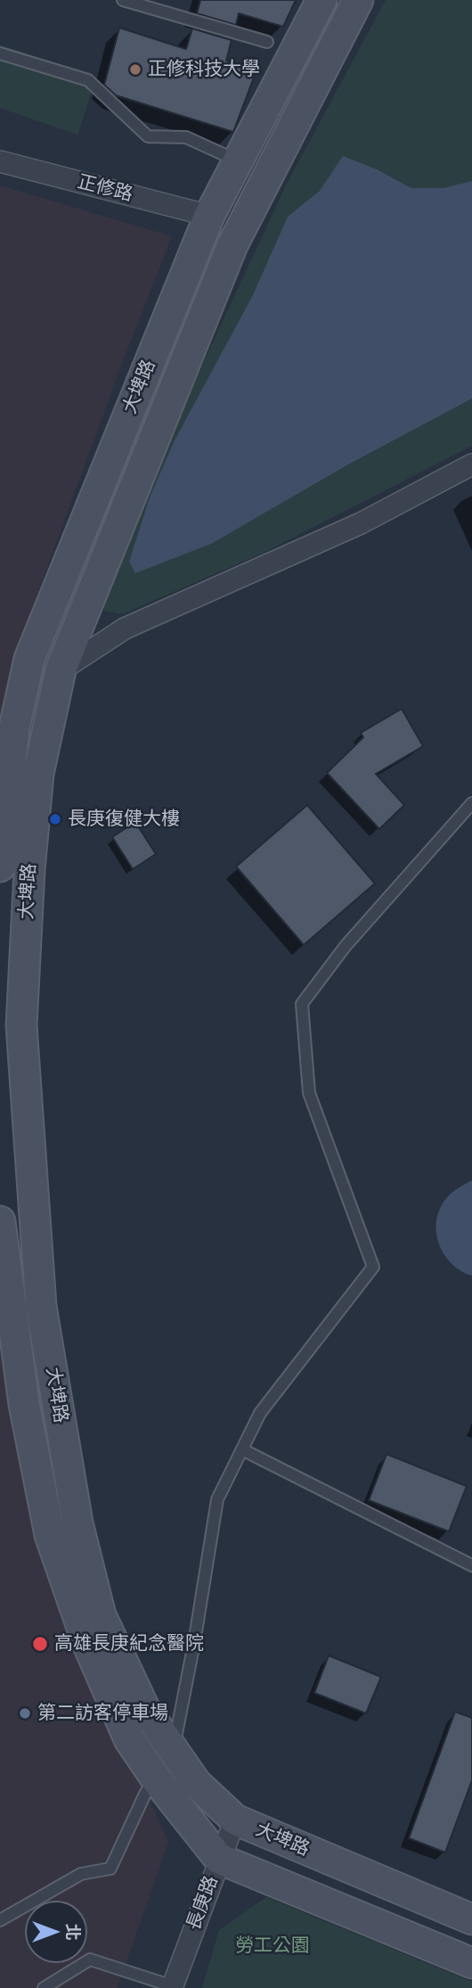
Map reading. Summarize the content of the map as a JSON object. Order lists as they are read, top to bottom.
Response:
{
  "streets": {
    "main road": ["大埤路"],
    "street": ["正修路", "長庚路"]
  },
  "crossings": [
    ["正修路", "大埤路"],
    ["大埤路", "長庚路"]
  ],
  "parks": ["勞工公園"],
  "places": [
    "正修科技大學",
    "長庚復健大樓",
    "高雄長庚紀念醫院",
    "第二訪客停車場"
  ],
  "north": "right"
}
